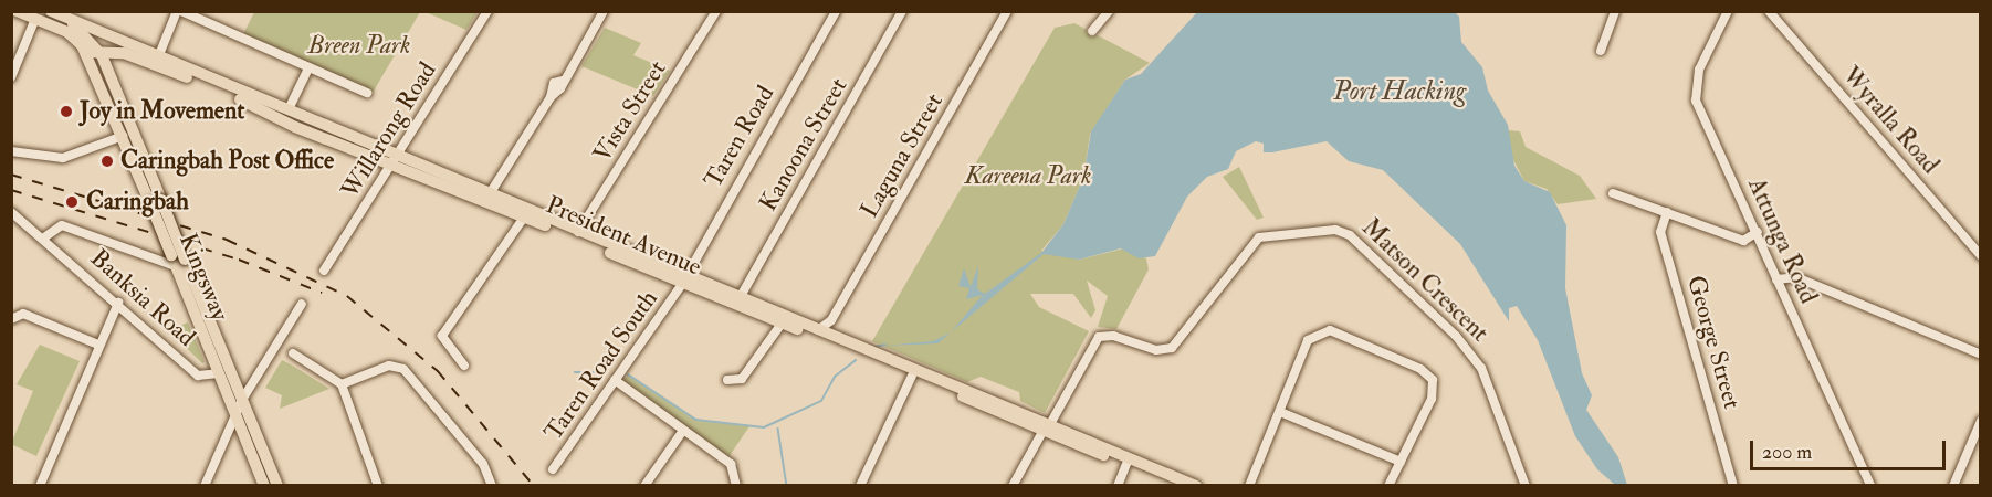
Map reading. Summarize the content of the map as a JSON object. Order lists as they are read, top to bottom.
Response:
{
  "streets": {
    "main road": ["President Avenue", "Kingsway"],
    "street": [
      "Vista Street",
      "Wyralla Road",
      "Willarong Road",
      "Taren Road",
      "Kanoona Street",
      "Laguna Street",
      "Attunga Road",
      "Matson Crescent",
      "Banksia Road",
      "George Street",
      "Taren Road South"
    ]
  },
  "crossings": [
    ["Vista Street", "President Avenue"],
    ["Willarong Road", "President Avenue"],
    ["Taren Road", "President Avenue"],
    ["Taren Road", "Taren Road South"],
    ["Kanoona Street", "President Avenue"],
    ["Laguna Street", "President Avenue"],
    ["President Avenue", "Kingsway"],
    ["President Avenue", "Matson Crescent"],
    ["President Avenue", "Taren Road South"],
    ["Kingsway", "Banksia Road"]
  ],
  "water": ["Port Hacking"],
  "parks": ["Breen Park", "Kareena Park"],
  "places": ["Joy in Movement", "Caringbah Post Office", "Caringbah"],
  "scale_bar": "200 m"
}
